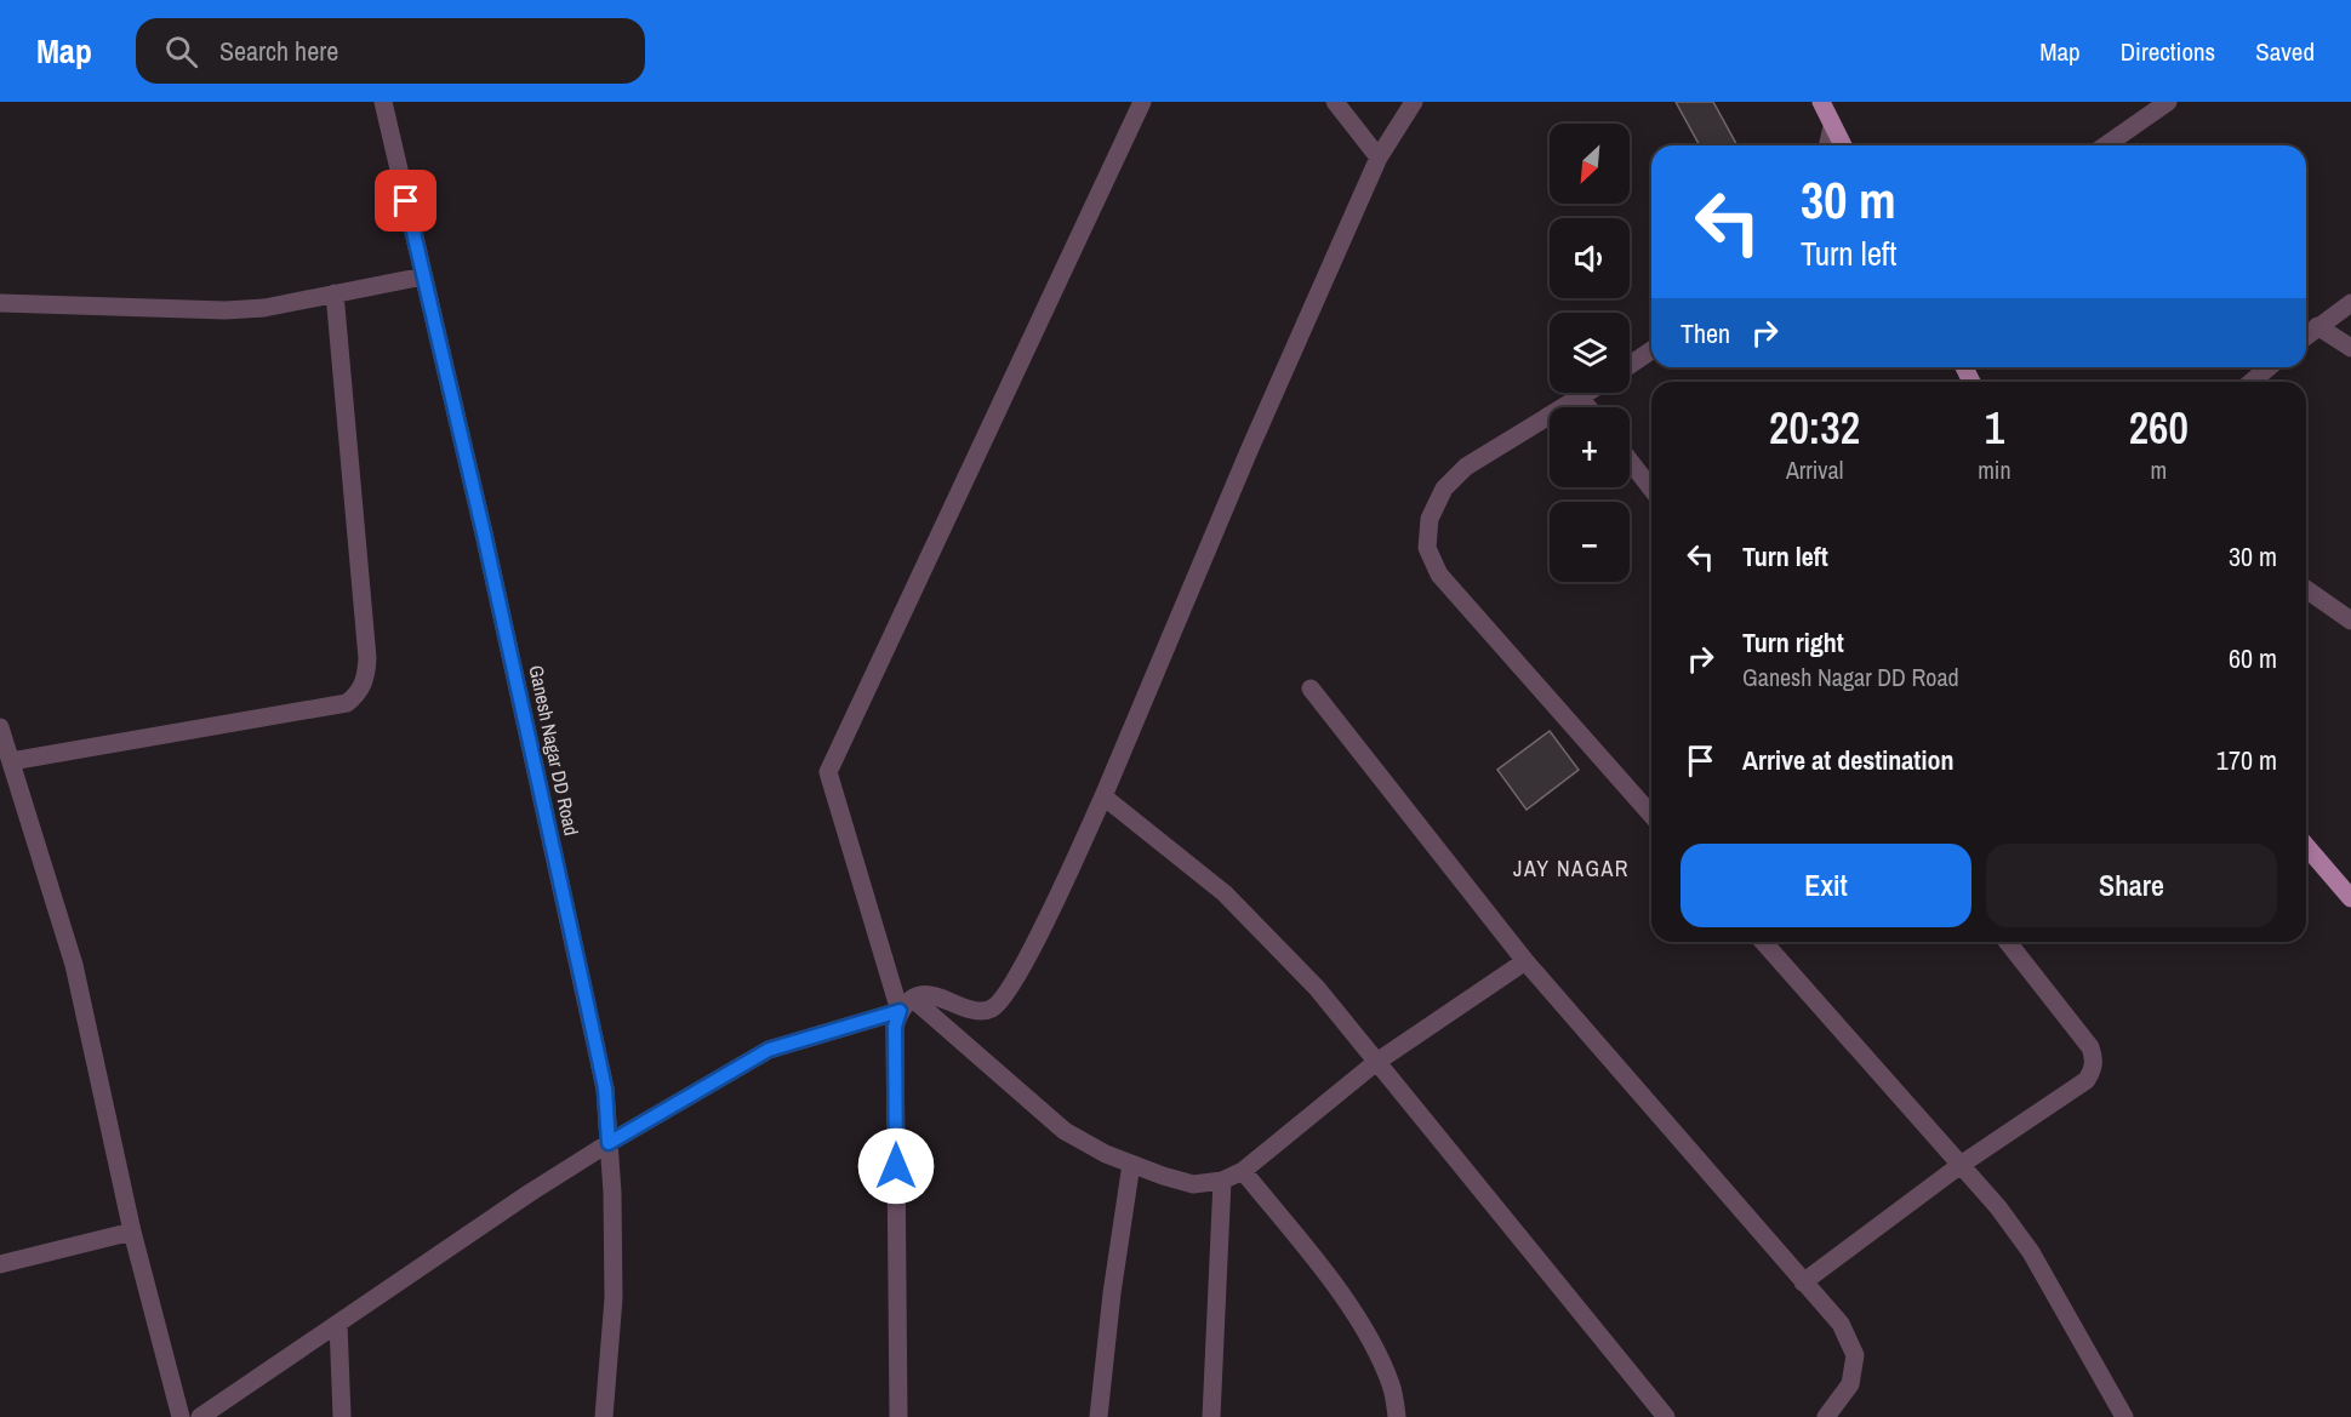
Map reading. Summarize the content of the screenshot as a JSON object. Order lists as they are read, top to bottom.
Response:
{
  "streets": {
    "street": ["Ganesh Nagar DD Road"]
  },
  "districts": ["JAY NAGAR"],
  "north": "bottom left",
  "page": {
    "header": "Map",
    "search": "Search here",
    "nav": ["Map", "Directions", "Saved"],
    "map_buttons": ["+", "−"],
    "turn": ["30 m", "Turn left"],
    "then": "Then",
    "eta": [
      "20:32",
      "Arrival",
      "1",
      "min",
      "260",
      "m"
    ],
    "list": [
      {
        "name": "Turn left",
        "value": "30 m"
      },
      {
        "name": "Turn right",
        "note": "Ganesh Nagar DD Road",
        "value": "60 m"
      },
      {
        "name": "Arrive at destination",
        "value": "170 m"
      }
    ],
    "buttons": ["Exit", "Share"]
  }
}
